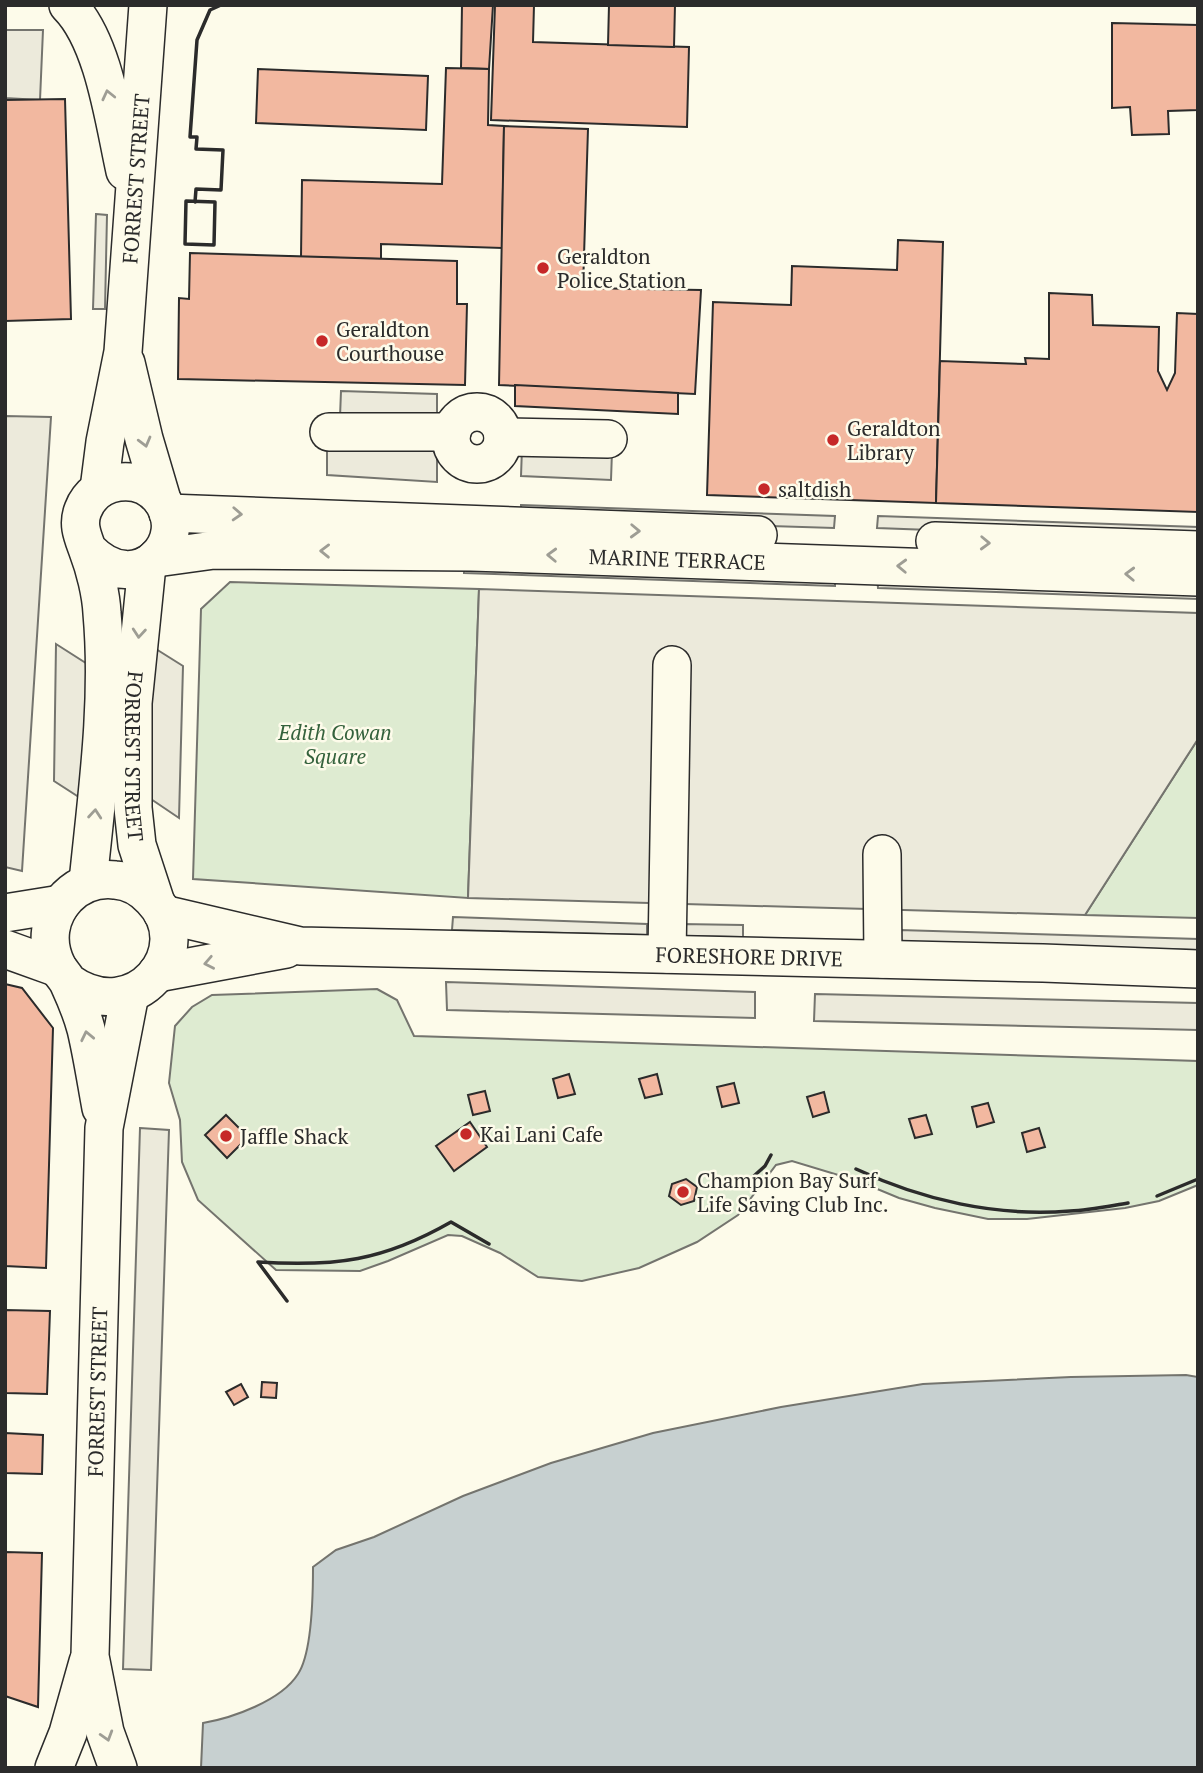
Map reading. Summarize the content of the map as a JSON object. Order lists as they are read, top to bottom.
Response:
{
  "streets": {
    "street": ["FORREST STREET", "MARINE TERRACE", "FORESHORE DRIVE"]
  },
  "crossings": [
    ["FORREST STREET", "MARINE TERRACE"],
    ["FORREST STREET", "FORESHORE DRIVE"]
  ],
  "parks": ["Edith Cowan Square"],
  "places": [
    "Geraldton Police Station",
    "Geraldton Courthouse",
    "Geraldton Library",
    "saltdish",
    "Kai Lani Cafe",
    "Jaffle Shack",
    "Champion Bay Surf Life Saving Club Inc."
  ]
}
